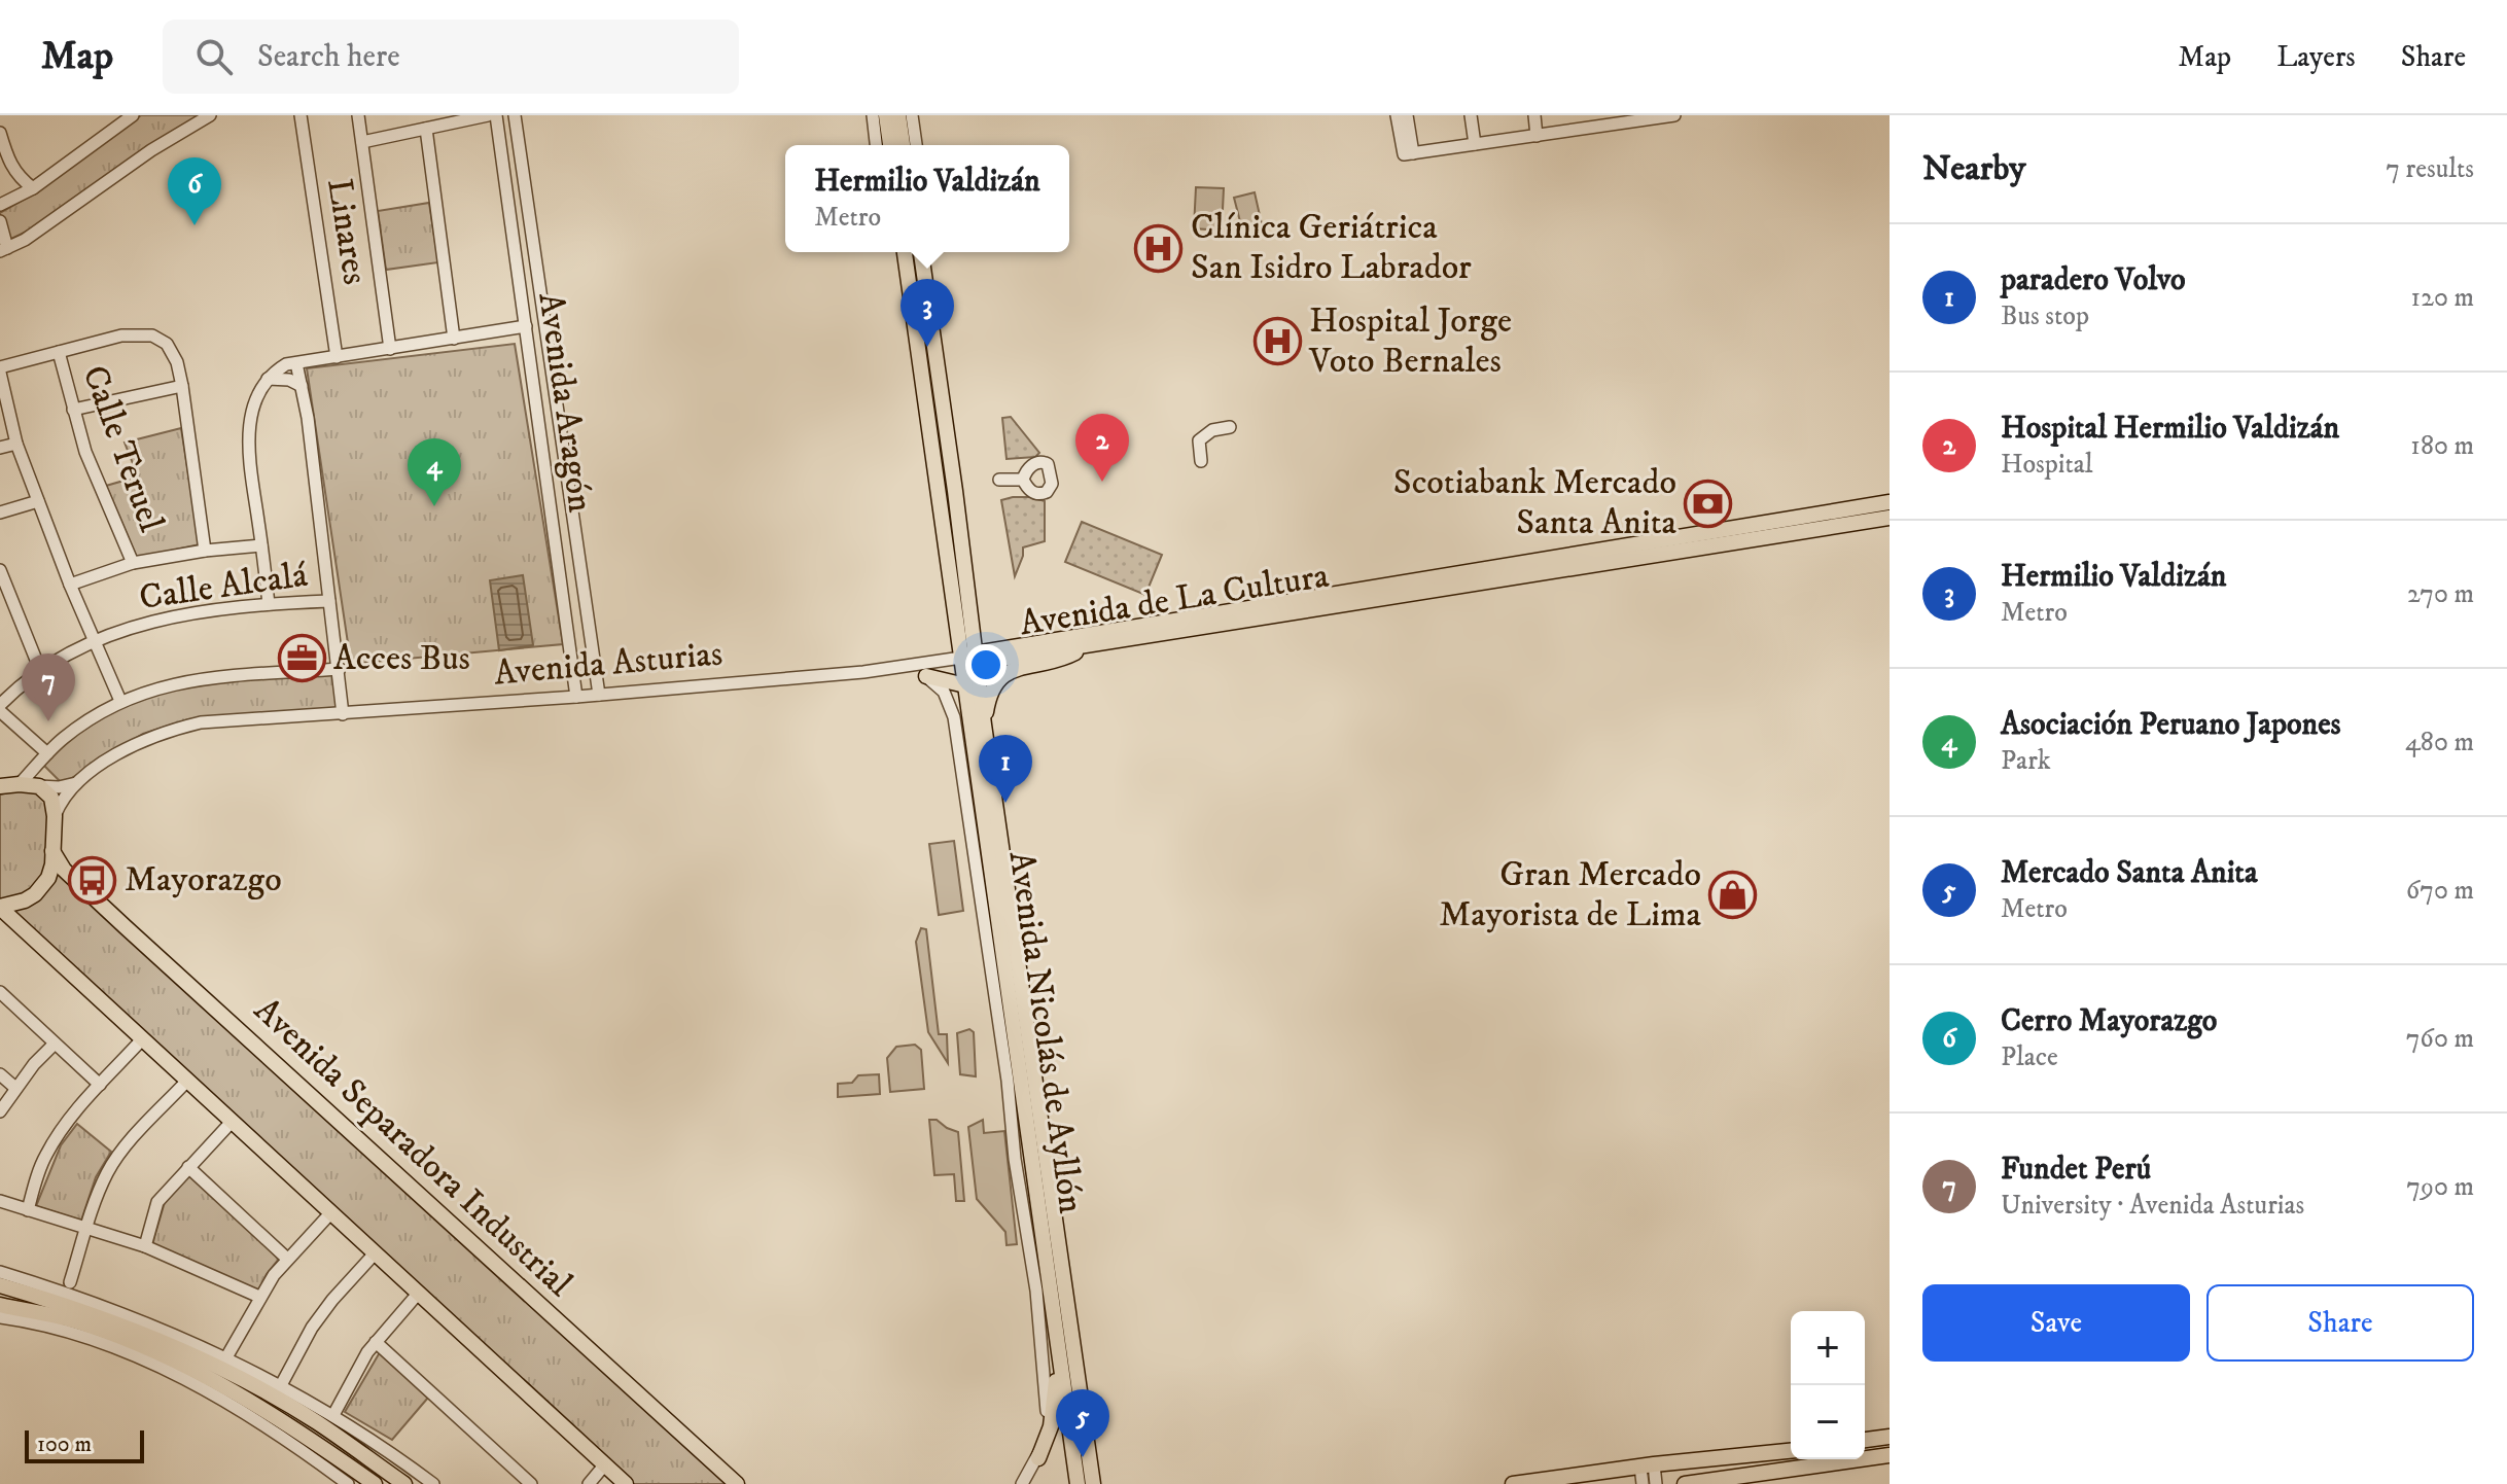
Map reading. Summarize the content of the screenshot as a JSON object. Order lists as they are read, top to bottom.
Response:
{
  "streets": {
    "main road": ["Avenida de La Cultura", "Avenida Nicolás de Ayllón", "Avenida Separadora Industrial"],
    "street": [
      "Linares",
      "Avenida Aragón",
      "Calle Teruel",
      "Calle Alcalá",
      "Avenida Asturias"
    ]
  },
  "crossings": [
    ["Avenida Aragón", "Avenida Asturias"],
    ["Avenida de La Cultura", "Avenida Asturias"],
    ["Avenida de La Cultura", "Avenida Nicolás de Ayllón"],
    ["Avenida Asturias", "Avenida Nicolás de Ayllón"]
  ],
  "places": {
    "hospital": ["Clínica Geriátrica San Isidro Labrador", "Hospital Jorge Voto Bernales"],
    "bank": ["Scotiabank Mercado Santa Anita"],
    "office": ["Acces Bus"],
    "bus stop": ["Mayorazgo"],
    "shop": ["Gran Mercado Mayorista de Lima"]
  },
  "scale_bar": "100 m",
  "page": {
    "header": "Map",
    "search": "Search here",
    "nav": ["Map", "Layers", "Share"],
    "heading": ["Nearby", "7 results"],
    "popup": ["Hermilio Valdizán", "Metro"],
    "pins": [
      "6",
      "3",
      "2",
      "4",
      "7",
      "1",
      "5"
    ],
    "list": [
      {
        "mark": "1",
        "name": "paradero Volvo",
        "note": "Bus stop",
        "value": "120 m"
      },
      {
        "mark": "2",
        "name": "Hospital Hermilio Valdizán",
        "note": "Hospital",
        "value": "180 m"
      },
      {
        "mark": "3",
        "name": "Hermilio Valdizán",
        "note": "Metro",
        "value": "270 m"
      },
      {
        "mark": "4",
        "name": "Asociación Peruano Japones",
        "note": "Park",
        "value": "480 m"
      },
      {
        "mark": "5",
        "name": "Mercado Santa Anita",
        "note": "Metro",
        "value": "670 m"
      },
      {
        "mark": "6",
        "name": "Cerro Mayorazgo",
        "note": "Place",
        "value": "760 m"
      },
      {
        "mark": "7",
        "name": "Fundet Perú",
        "note": "University · Avenida Asturias",
        "value": "790 m"
      }
    ],
    "buttons": ["Save", "Share"],
    "map_buttons": ["+", "−"],
    "scale": "100 m"
  }
}
